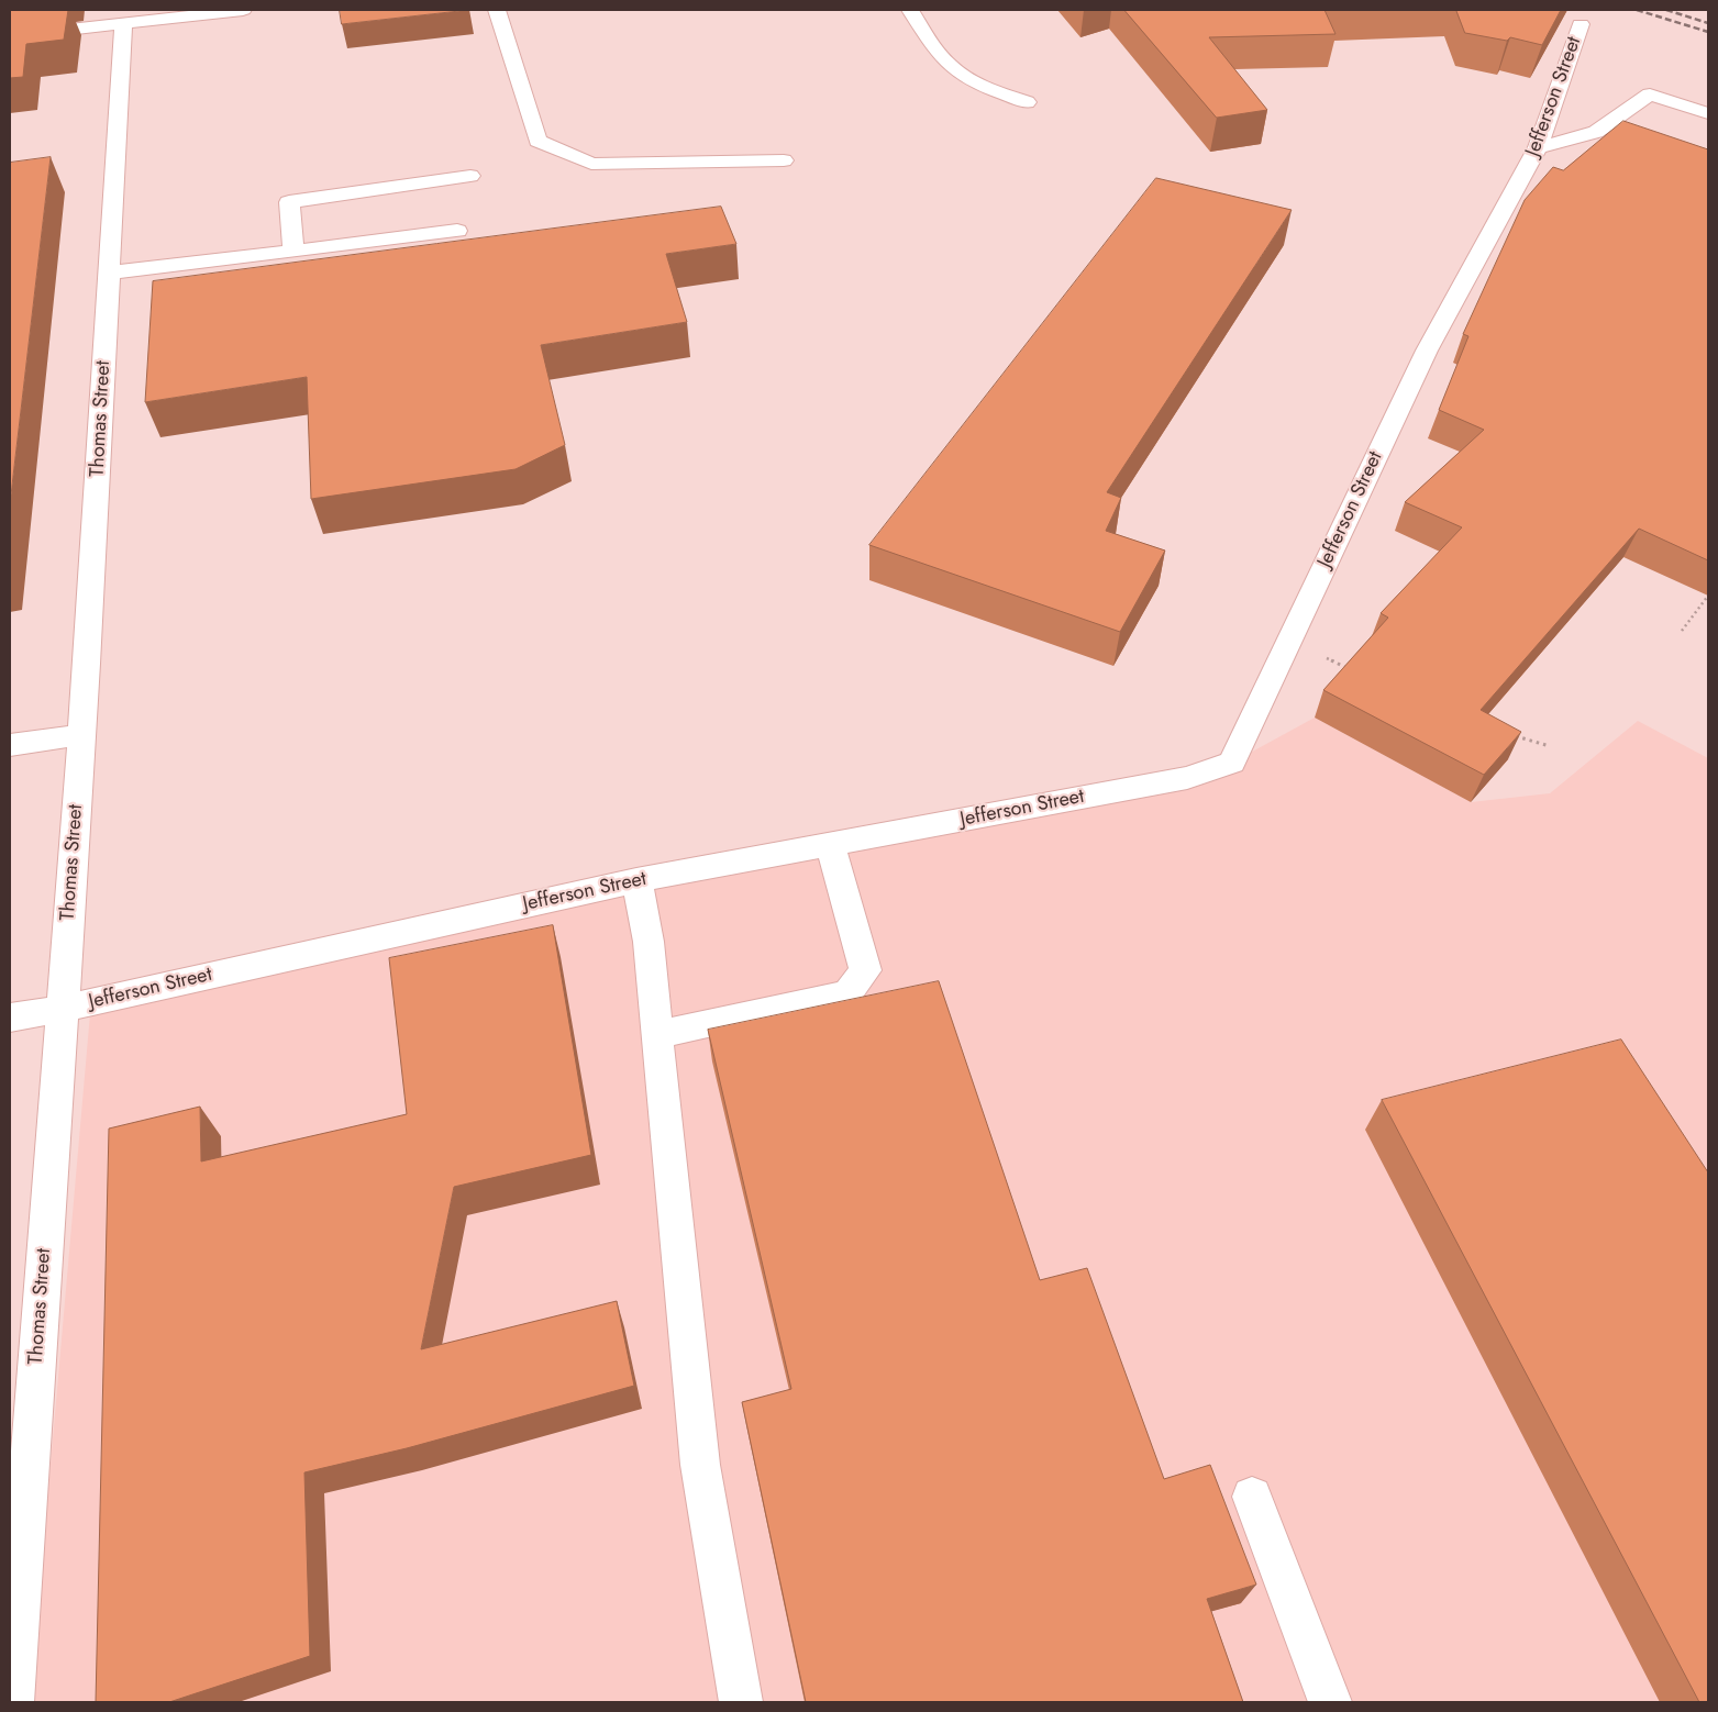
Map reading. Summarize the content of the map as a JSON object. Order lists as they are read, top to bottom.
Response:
{
  "streets": {
    "street": ["Jefferson Street", "Thomas Street"]
  },
  "crossings": [
    ["Jefferson Street", "Thomas Street"]
  ]
}
